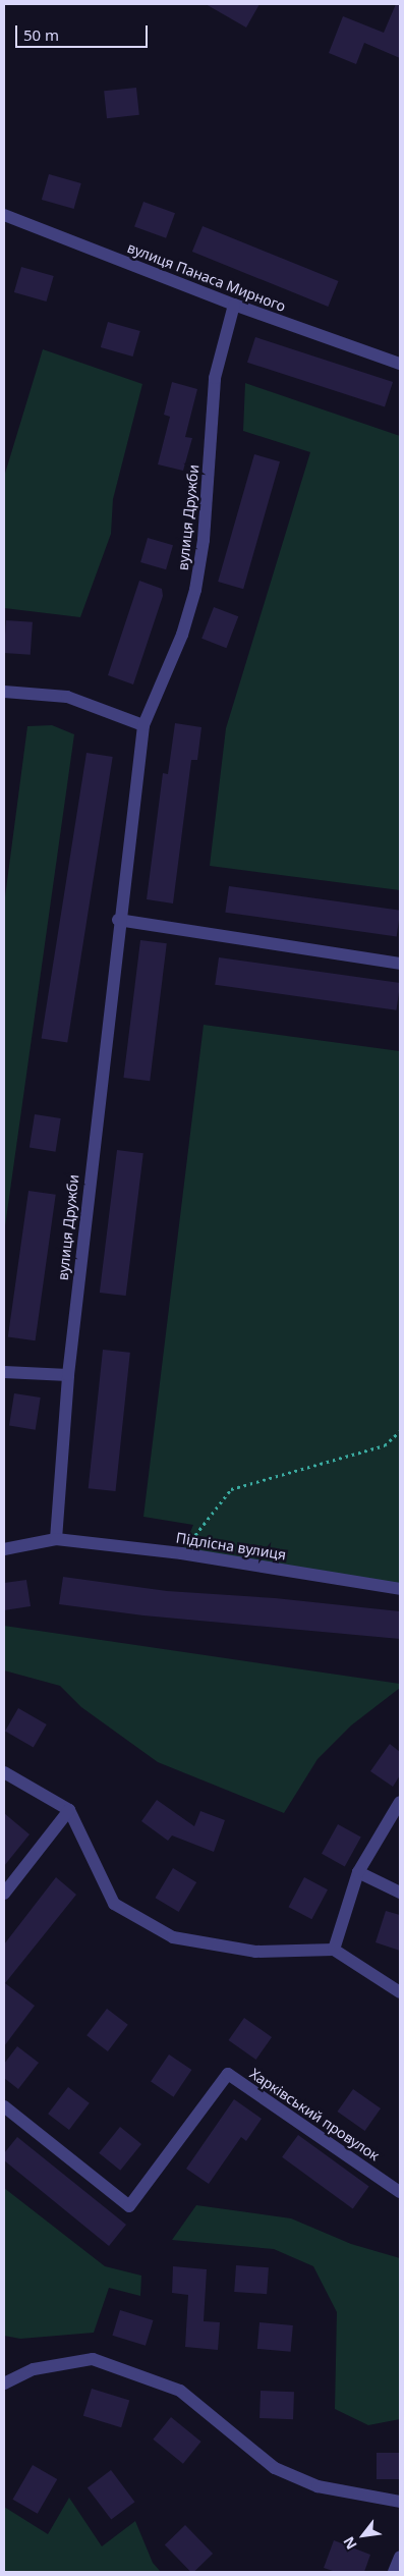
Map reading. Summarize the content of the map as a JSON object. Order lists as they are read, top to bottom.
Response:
{
  "streets": {
    "street": [
      "вулиця Панаса Мирного",
      "вулиця Дружби",
      "Підлісна вулиця",
      "Харківський провулок"
    ]
  },
  "crossings": [
    ["вулиця Панаса Мирного", "вулиця Дружби"],
    ["вулиця Дружби", "Підлісна вулиця"]
  ],
  "scale_bar": "50 m",
  "north": "bottom left"
}
